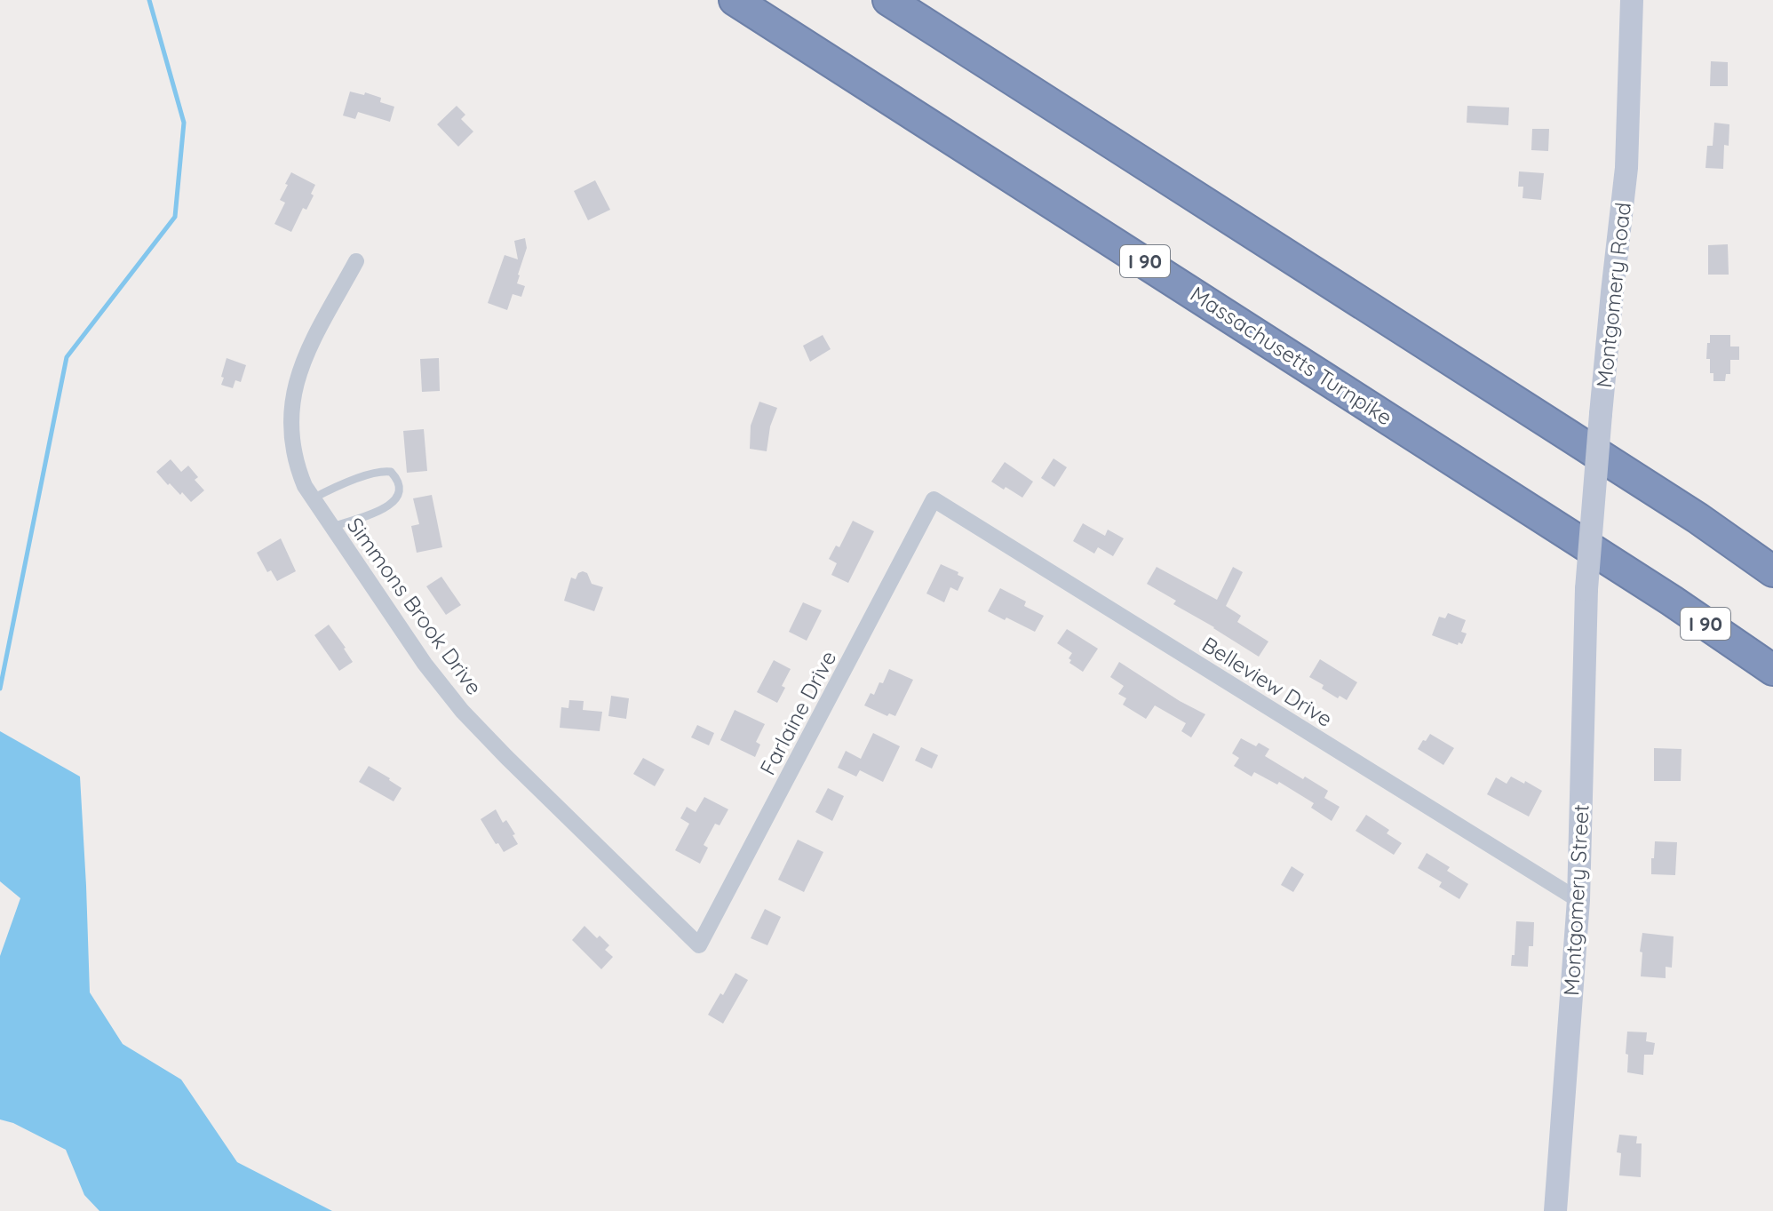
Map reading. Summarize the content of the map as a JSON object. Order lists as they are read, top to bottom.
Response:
{
  "streets": {
    "highway": ["I 90", "Massachusetts Turnpike"],
    "main road": ["Montgomery Road", "Montgomery Street"],
    "street": ["Simmons Brook Drive", "Belleview Drive", "Farlaine Drive"]
  },
  "crossings": [
    ["Montgomery Road", "Montgomery Street"],
    ["Simmons Brook Drive", "Farlaine Drive"],
    ["Belleview Drive", "Farlaine Drive"],
    ["Belleview Drive", "Montgomery Street"]
  ]
}
